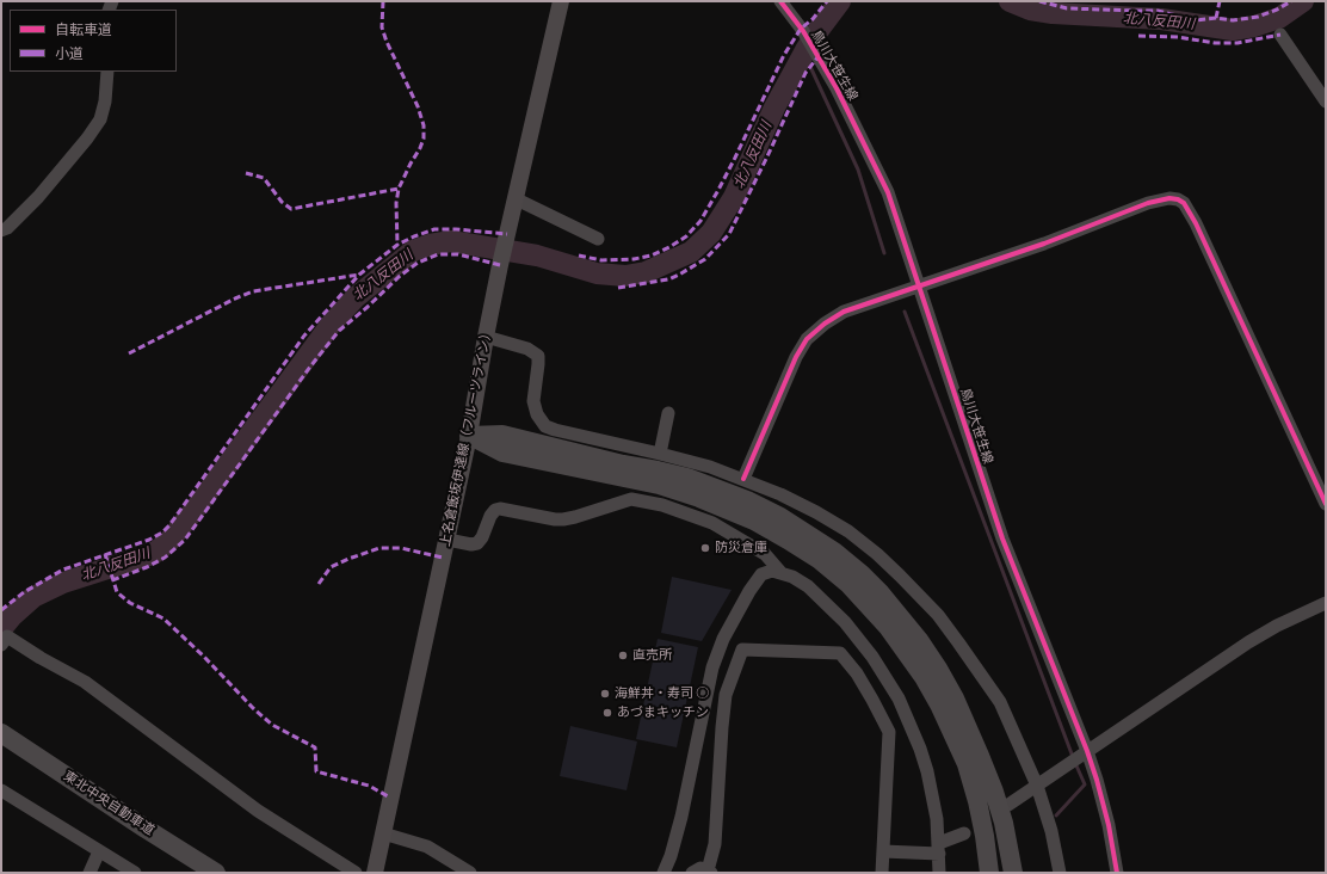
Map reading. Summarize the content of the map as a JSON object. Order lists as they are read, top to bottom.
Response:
{
  "streets": {
    "highway": ["東北中央自動車道"],
    "main road": ["上名倉飯坂伊達線（フルーツライン）"],
    "street": ["鳥川大笹生線"]
  },
  "water": ["北八反田川"],
  "places": [
    "防災倉庫",
    "直売所",
    "海鮮丼・寿司 ○",
    "あづまキッチン"
  ],
  "legend": ["自転車道", "小道"]
}
